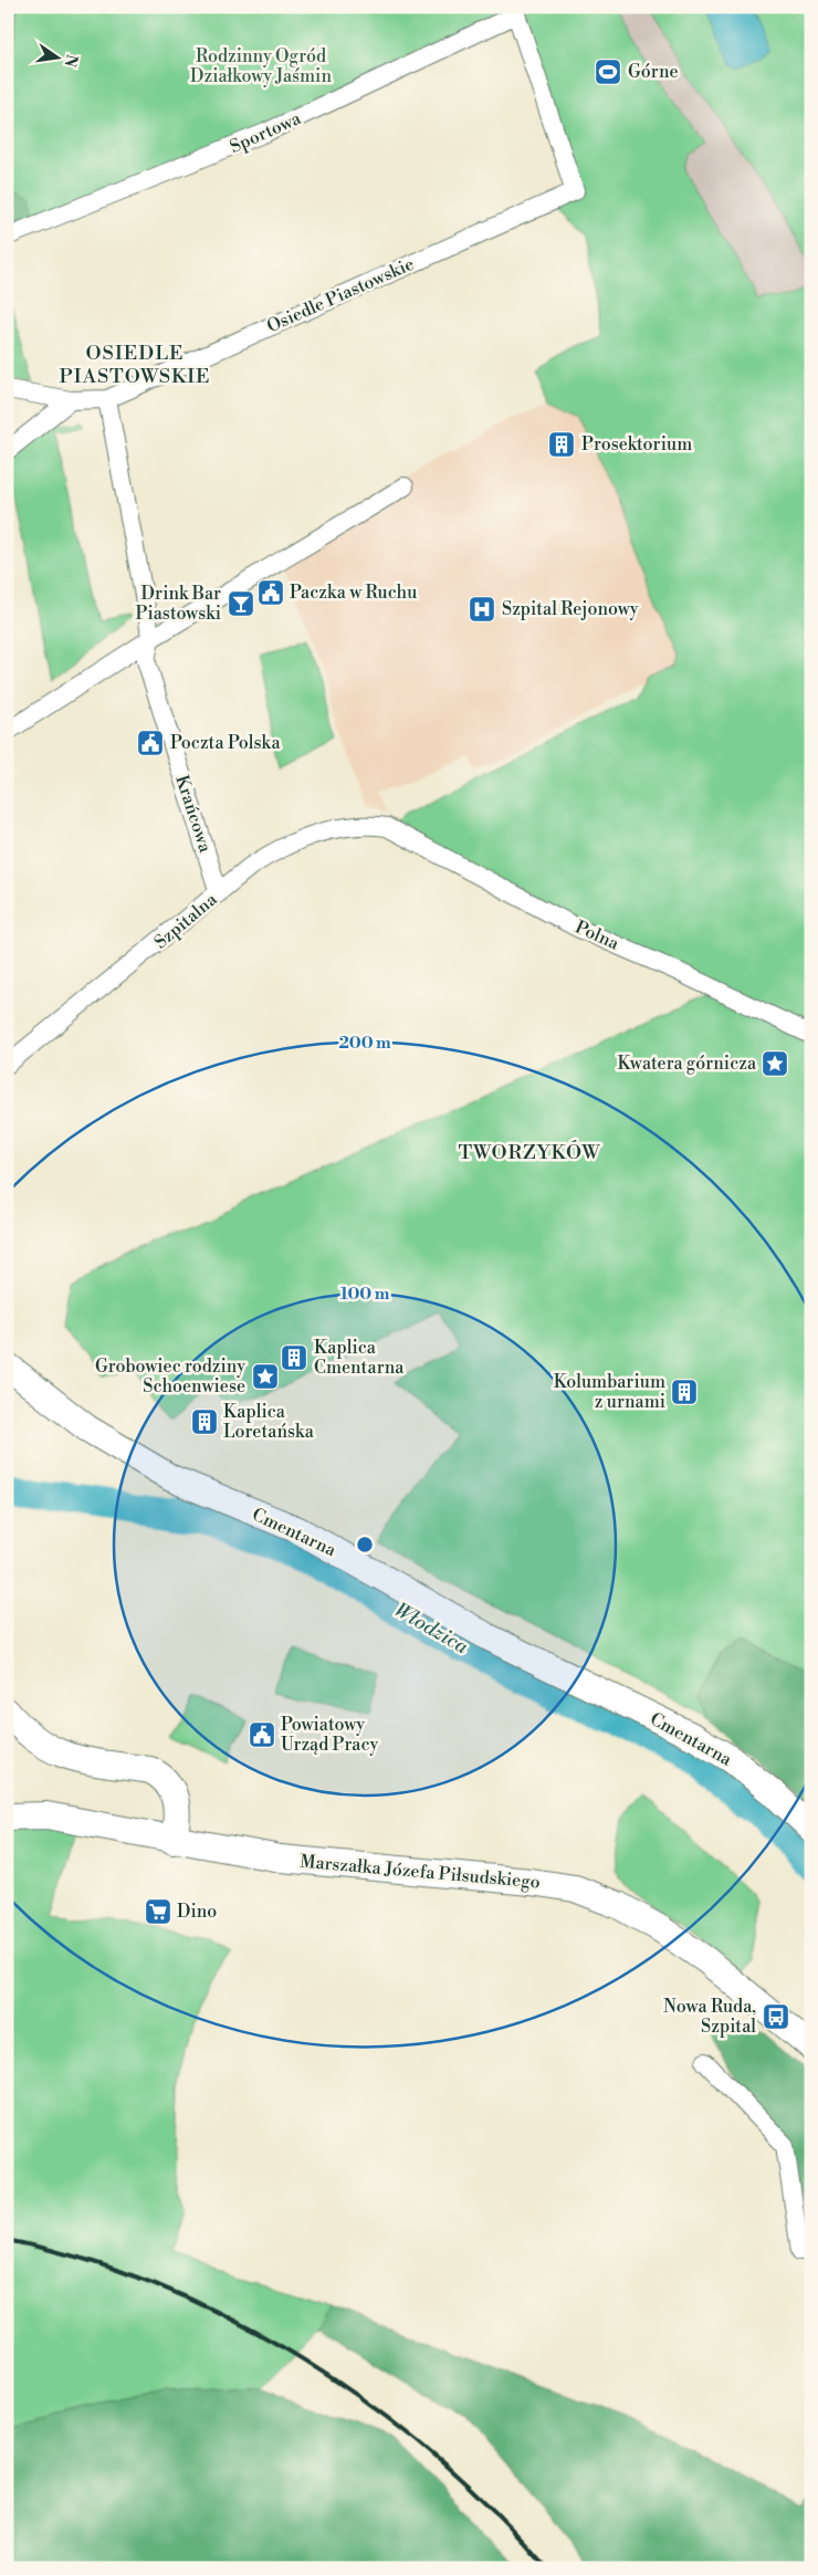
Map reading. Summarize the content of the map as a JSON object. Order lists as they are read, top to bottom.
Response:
{
  "streets": {
    "street": [
      "Sportowa",
      "Osiedle Piastowskie",
      "Krańcowa",
      "Szpitalna",
      "Polna",
      "Cmentarna",
      "Marszałka Józefa Piłsudskiego"
    ]
  },
  "crossings": [
    ["Sportowa", "Osiedle Piastowskie"],
    ["Krańcowa", "Szpitalna"],
    ["Szpitalna", "Polna"]
  ],
  "districts": ["OSIEDLE PIASTOWSKIE", "TWORZYKÓW"],
  "water": ["Włodzica"],
  "parks": ["Rodzinny Ogród Działkowy Jaśmin"],
  "places": {
    "sports": ["Górne"],
    "building": [
      "Prosektorium",
      "Kaplica Cmentarna",
      "Kolumbarium z urnami",
      "Kaplica Loretańska"
    ],
    "public building": ["Paczka w Ruchu", "Poczta Polska", "Powiatowy Urząd Pracy"],
    "bar": ["Drink Bar Piastowski"],
    "hospital": ["Szpital Rejonowy"],
    "place": ["Kwatera górnicza", "Grobowiec rodziny Schoenwiese"],
    "supermarket": ["Dino"],
    "bus stop": ["Nowa Ruda, Szpital"]
  },
  "north": "right",
  "rings": ["200 m", "100 m"]
}
